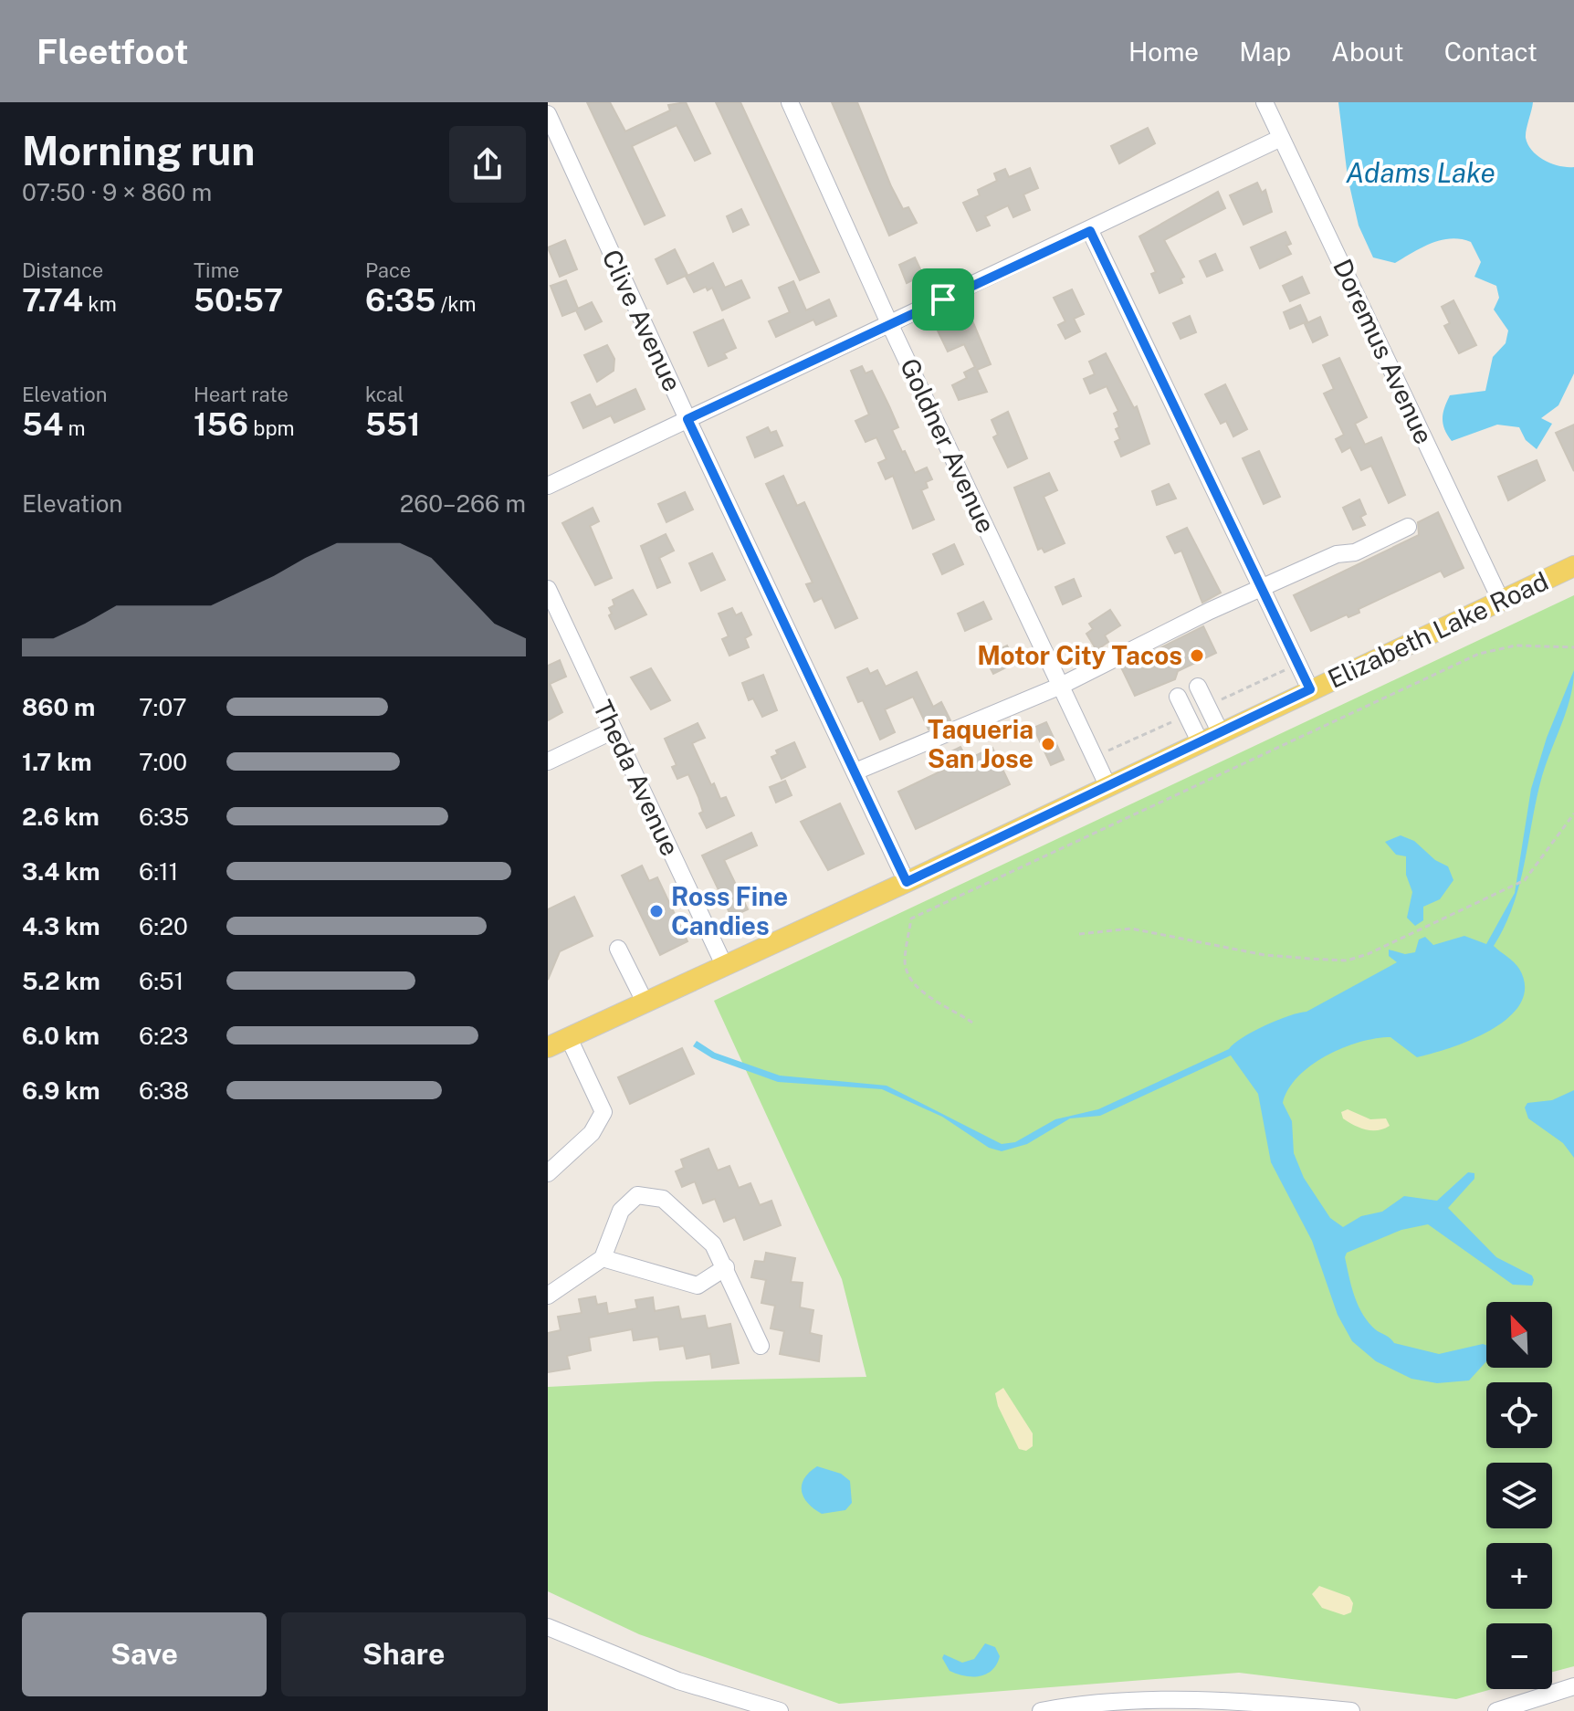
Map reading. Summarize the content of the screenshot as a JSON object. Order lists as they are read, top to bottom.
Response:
{
  "streets": {
    "main road": ["Elizabeth Lake Road"],
    "street": [
      "Clive Avenue",
      "Doremus Avenue",
      "Goldner Avenue",
      "Theda Avenue"
    ]
  },
  "crossings": [
    ["Clive Avenue", "Elizabeth Lake Road"],
    ["Doremus Avenue", "Elizabeth Lake Road"],
    ["Goldner Avenue", "Elizabeth Lake Road"],
    ["Elizabeth Lake Road", "Theda Avenue"]
  ],
  "water": ["Adams Lake"],
  "places": ["Motor City Tacos", "Taqueria San Jose", "Ross Fine Candies"],
  "north": "top left",
  "page": {
    "header": "Fleetfoot",
    "nav": [
      "Home",
      "Map",
      "About",
      "Contact"
    ],
    "heading": ["Morning run", "07:50 · 9 × 860 m"],
    "stats": [
      ["Distance", "7.74 km"],
      ["Time", "50:57"],
      ["Pace", "6:35 /km"],
      ["Elevation", "54 m"],
      ["Heart rate", "156 bpm"],
      ["kcal", "551"]
    ],
    "chart": ["Elevation", "260–266 m"],
    "list": [
      {
        "name": "860 m",
        "note": "7:07"
      },
      {
        "name": "1.7 km",
        "note": "7:00"
      },
      {
        "name": "2.6 km",
        "note": "6:35"
      },
      {
        "name": "3.4 km",
        "note": "6:11"
      },
      {
        "name": "4.3 km",
        "note": "6:20"
      },
      {
        "name": "5.2 km",
        "note": "6:51"
      },
      {
        "name": "6.0 km",
        "note": "6:23"
      },
      {
        "name": "6.9 km",
        "note": "6:38"
      }
    ],
    "map_buttons": ["+", "−"],
    "buttons": ["Save", "Share"]
  }
}
